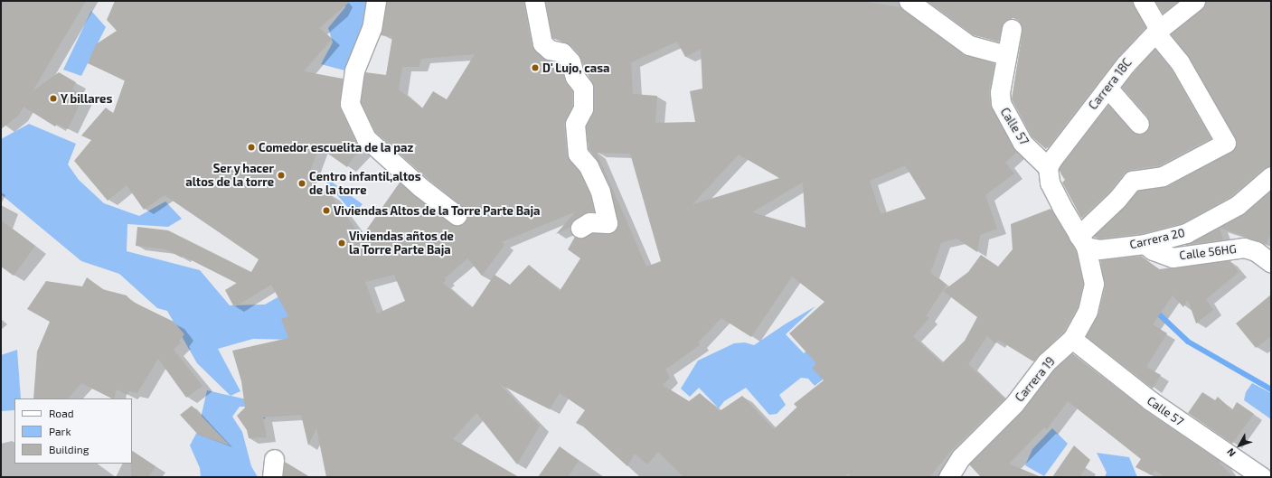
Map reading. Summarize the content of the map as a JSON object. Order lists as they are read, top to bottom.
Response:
{
  "streets": {
    "street": [
      "Carrera 18C",
      "Calle 57",
      "Carrera 20",
      "Calle 56HG",
      "Carrera 19"
    ]
  },
  "crossings": [
    ["Carrera 18C", "Calle 57"],
    ["Calle 57", "Carrera 20"],
    ["Calle 57", "Carrera 19"],
    ["Carrera 20", "Calle 56HG"],
    ["Carrera 20", "Carrera 19"]
  ],
  "places": [
    "D' Lujo, casa",
    "Y billares",
    "Comedor escuelita de la paz",
    "Ser y hacer altos de la torre",
    "Centro infantil,altos de la torre",
    "Viviendas Altos de la Torre Parte Baja",
    "Viviendas añtos de la Torre Parte Baja"
  ],
  "legend": ["Road", "Park", "Building"],
  "north": "bottom left"
}
